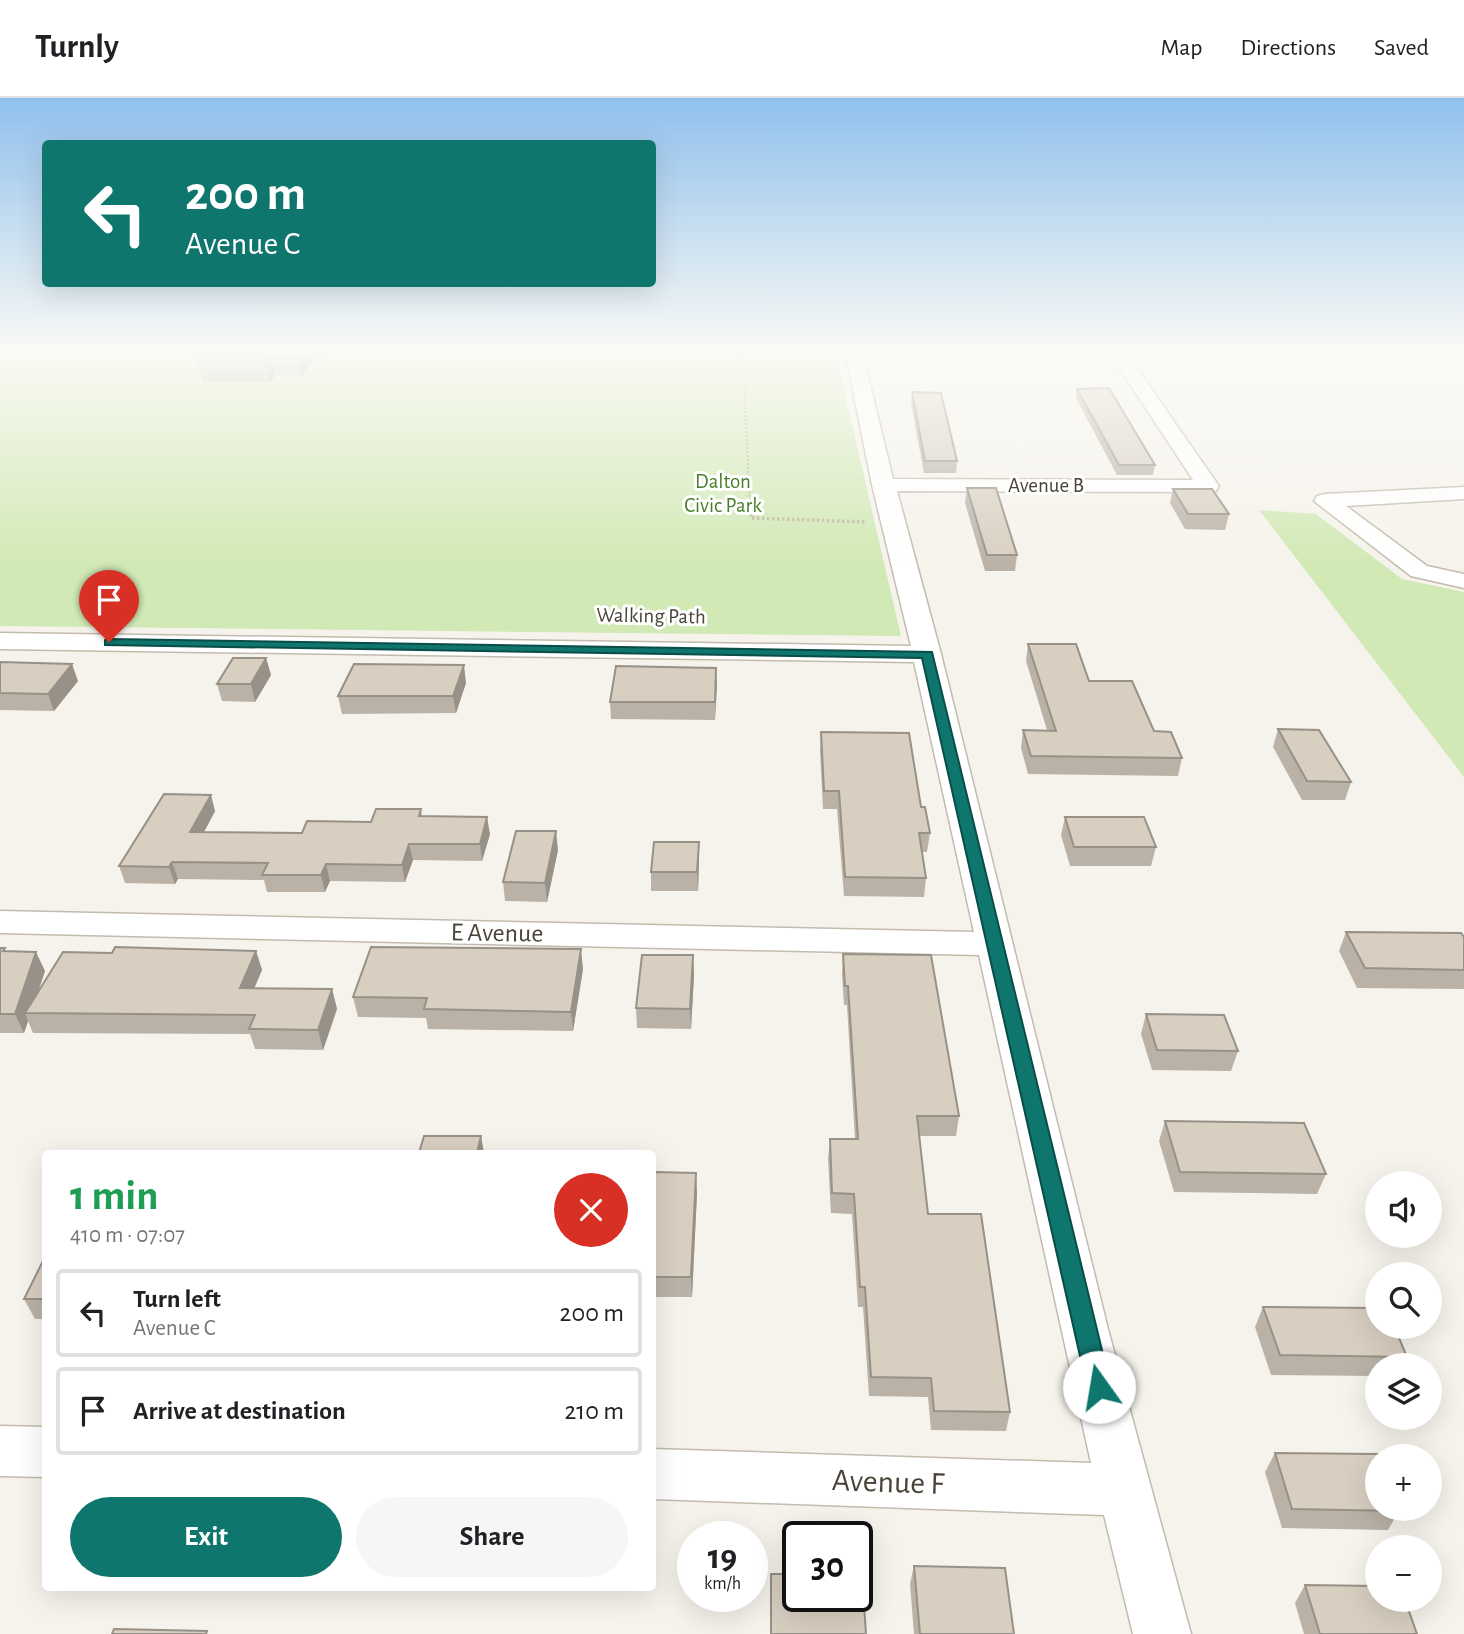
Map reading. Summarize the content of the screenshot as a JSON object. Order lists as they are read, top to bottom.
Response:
{
  "streets": {
    "street": ["Avenue B", "E Avenue", "Avenue F"]
  },
  "parks": ["Dalton Civic Park"],
  "page": {
    "header": "Turnly",
    "nav": ["Map", "Directions", "Saved"],
    "turn": ["200 m", "Avenue C"],
    "heading": ["1 min", "410 m · 07:07"],
    "map_buttons": ["+", "−"],
    "list": [
      {
        "name": "Turn left",
        "note": "Avenue C",
        "value": "200 m"
      },
      {
        "name": "Arrive at destination",
        "value": "210 m"
      }
    ],
    "buttons": ["Exit", "Share"],
    "speed": "19 km/h",
    "limit": "30"
  }
}
